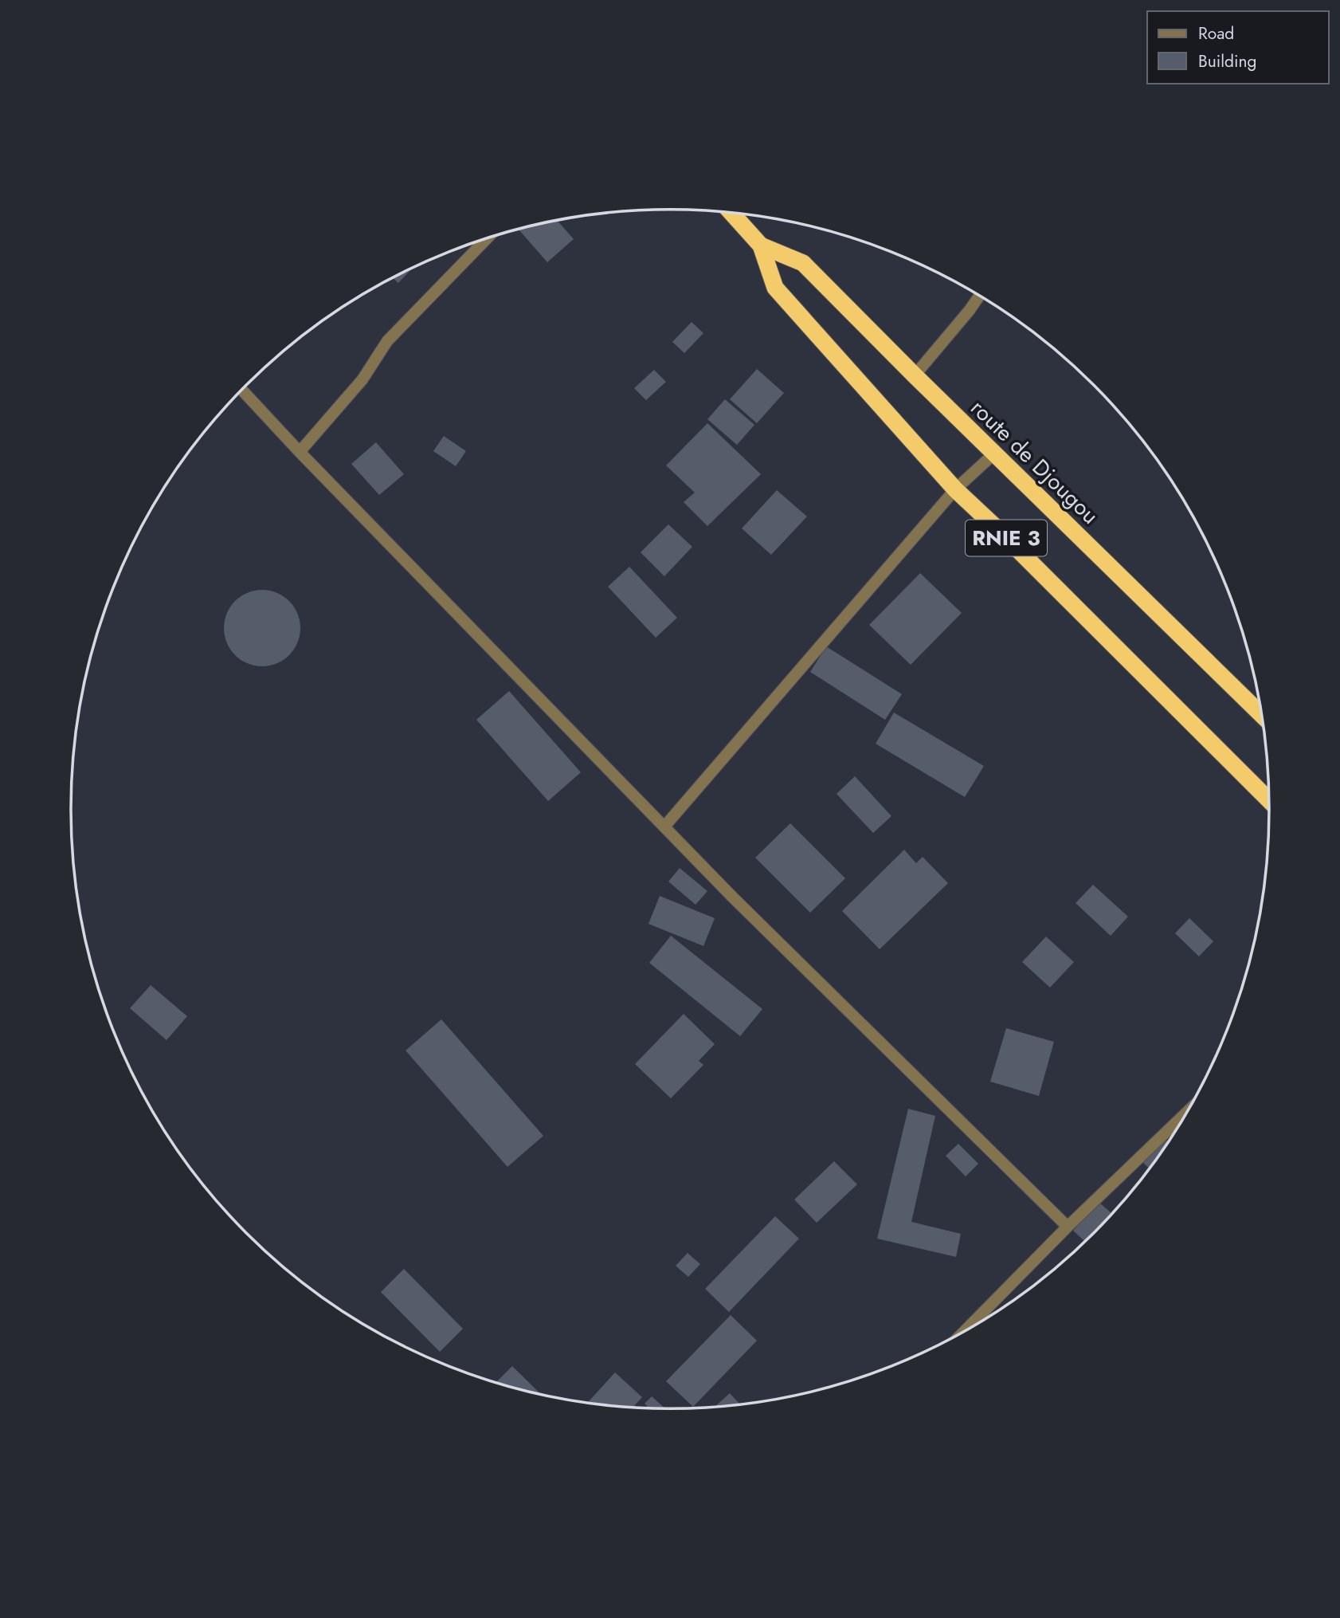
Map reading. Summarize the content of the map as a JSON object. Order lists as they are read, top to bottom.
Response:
{
  "streets": {
    "highway": ["route de Djougou", "RNIE 3"]
  },
  "crossings": [
    ["route de Djougou", "RNIE 3"]
  ],
  "legend": ["Road", "Building"]
}
